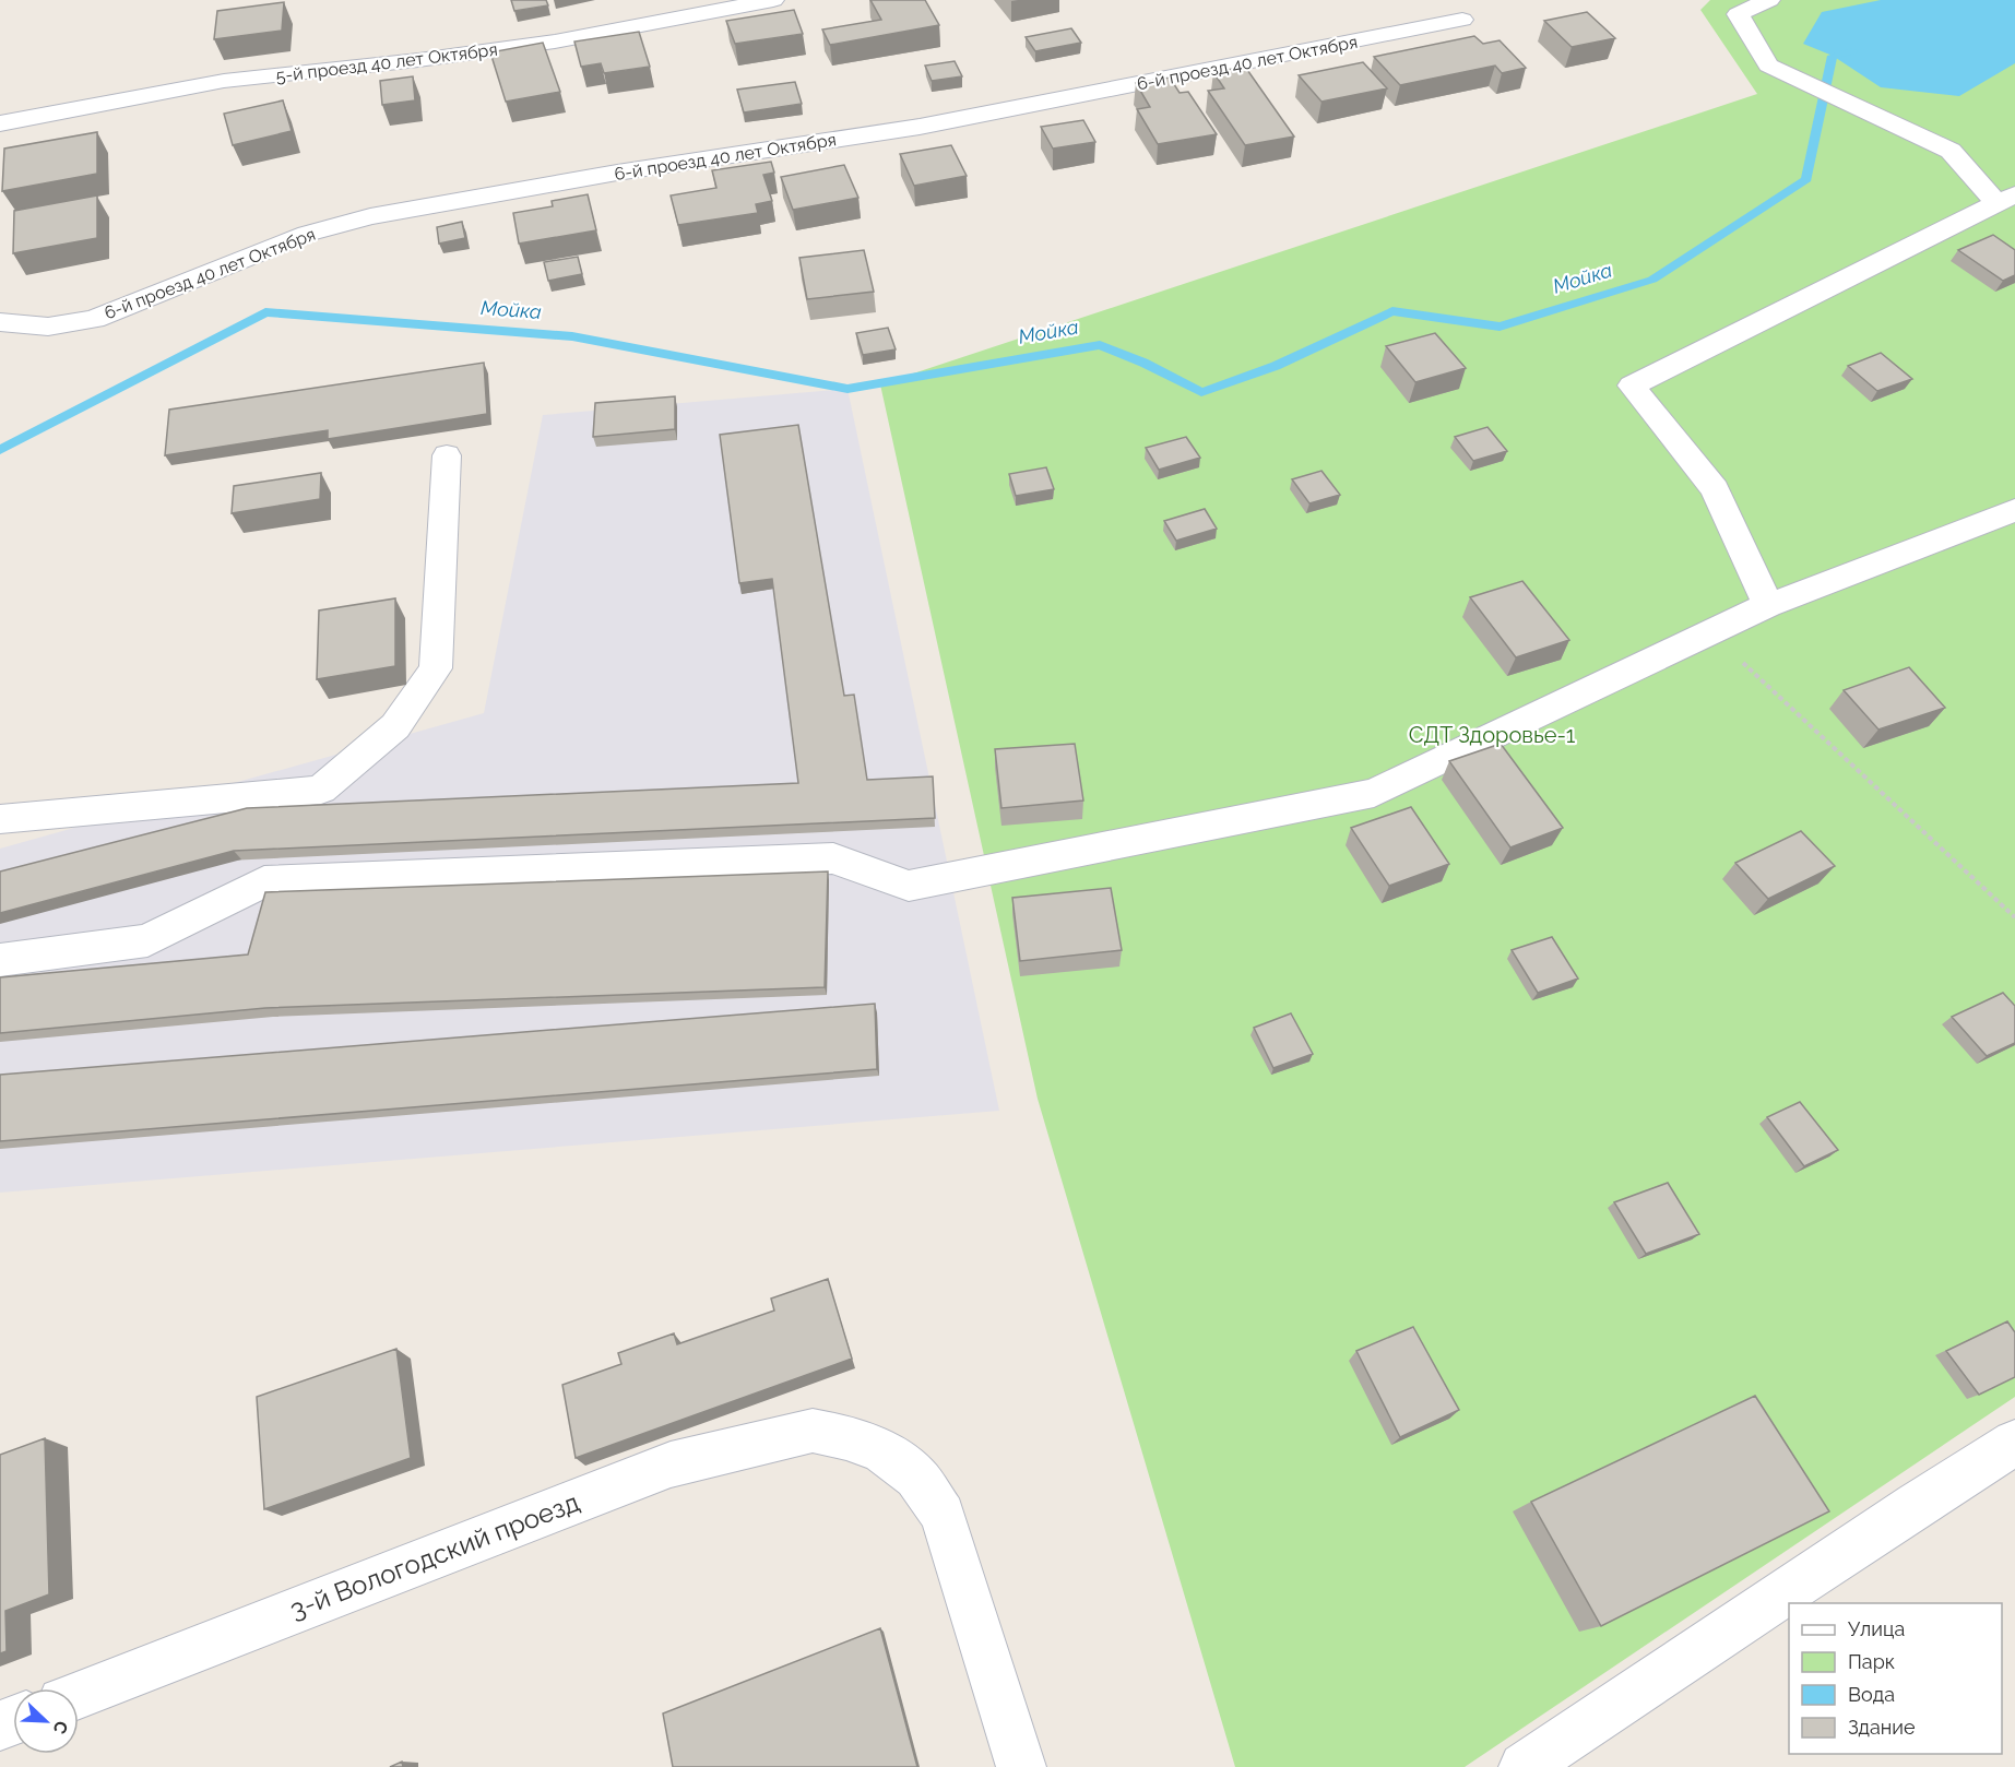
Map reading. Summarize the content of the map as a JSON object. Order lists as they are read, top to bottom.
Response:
{
  "streets": {
    "street": ["5-й проезд 40 лет Октября", "6-й проезд 40 лет Октября", "3-й Вологодский проезд"]
  },
  "water": ["Мойка"],
  "parks": ["СДТ Здоровье-1"],
  "legend": [
    "Улица",
    "Парк",
    "Вода",
    "Здание"
  ],
  "north": "bottom right"
}
